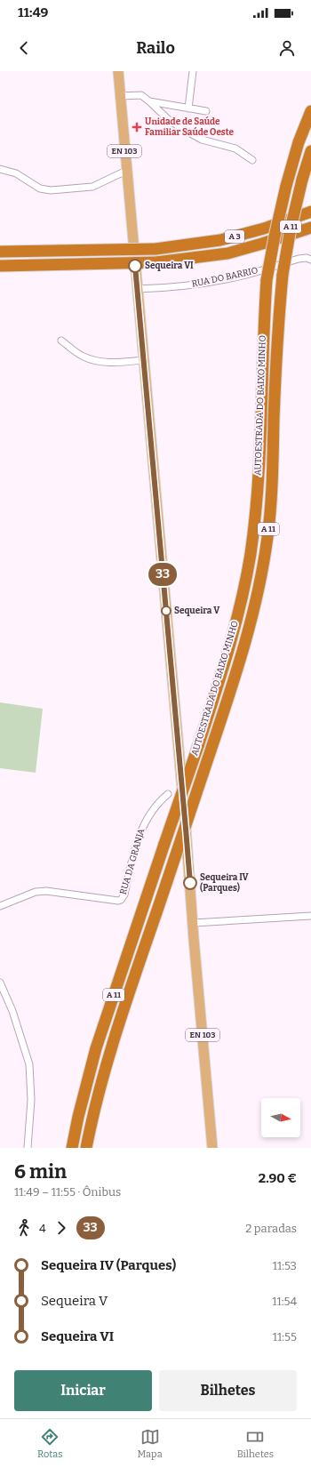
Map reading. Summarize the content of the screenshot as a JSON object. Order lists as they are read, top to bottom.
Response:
{
  "streets": {
    "highway": ["A 11", "A 3", "AUTOESTRADA DO BAIXO MINHO"],
    "main road": ["EN 103"],
    "street": ["RUA DO BARRIO", "RUA DA GRANJA"]
  },
  "crossings": [
    ["EN 103", "RUA DO BARRIO"]
  ],
  "places": {
    "health": ["Unidade de Saúde Familiar Saúde Oeste"],
    "other": ["Sequeira VI", "Sequeira V", "Sequeira IV (Parques)"]
  },
  "lines": ["bus line 33"],
  "north": "right",
  "page": {
    "status": "11:49",
    "header": "Railo",
    "on_map": "33",
    "heading": ["6 min", "11:49 – 11:55 · Ônibus", "2.90 €"],
    "legs": ["4", "33", "2 paradas"],
    "list": [
      {
        "name": "Sequeira IV (Parques)",
        "value": "11:53"
      },
      {
        "name": "Sequeira V",
        "value": "11:54"
      },
      {
        "name": "Sequeira VI",
        "value": "11:55"
      }
    ],
    "buttons": ["Iniciar", "Bilhetes"],
    "tabs": ["Rotas", "Mapa", "Bilhetes"]
  }
}
